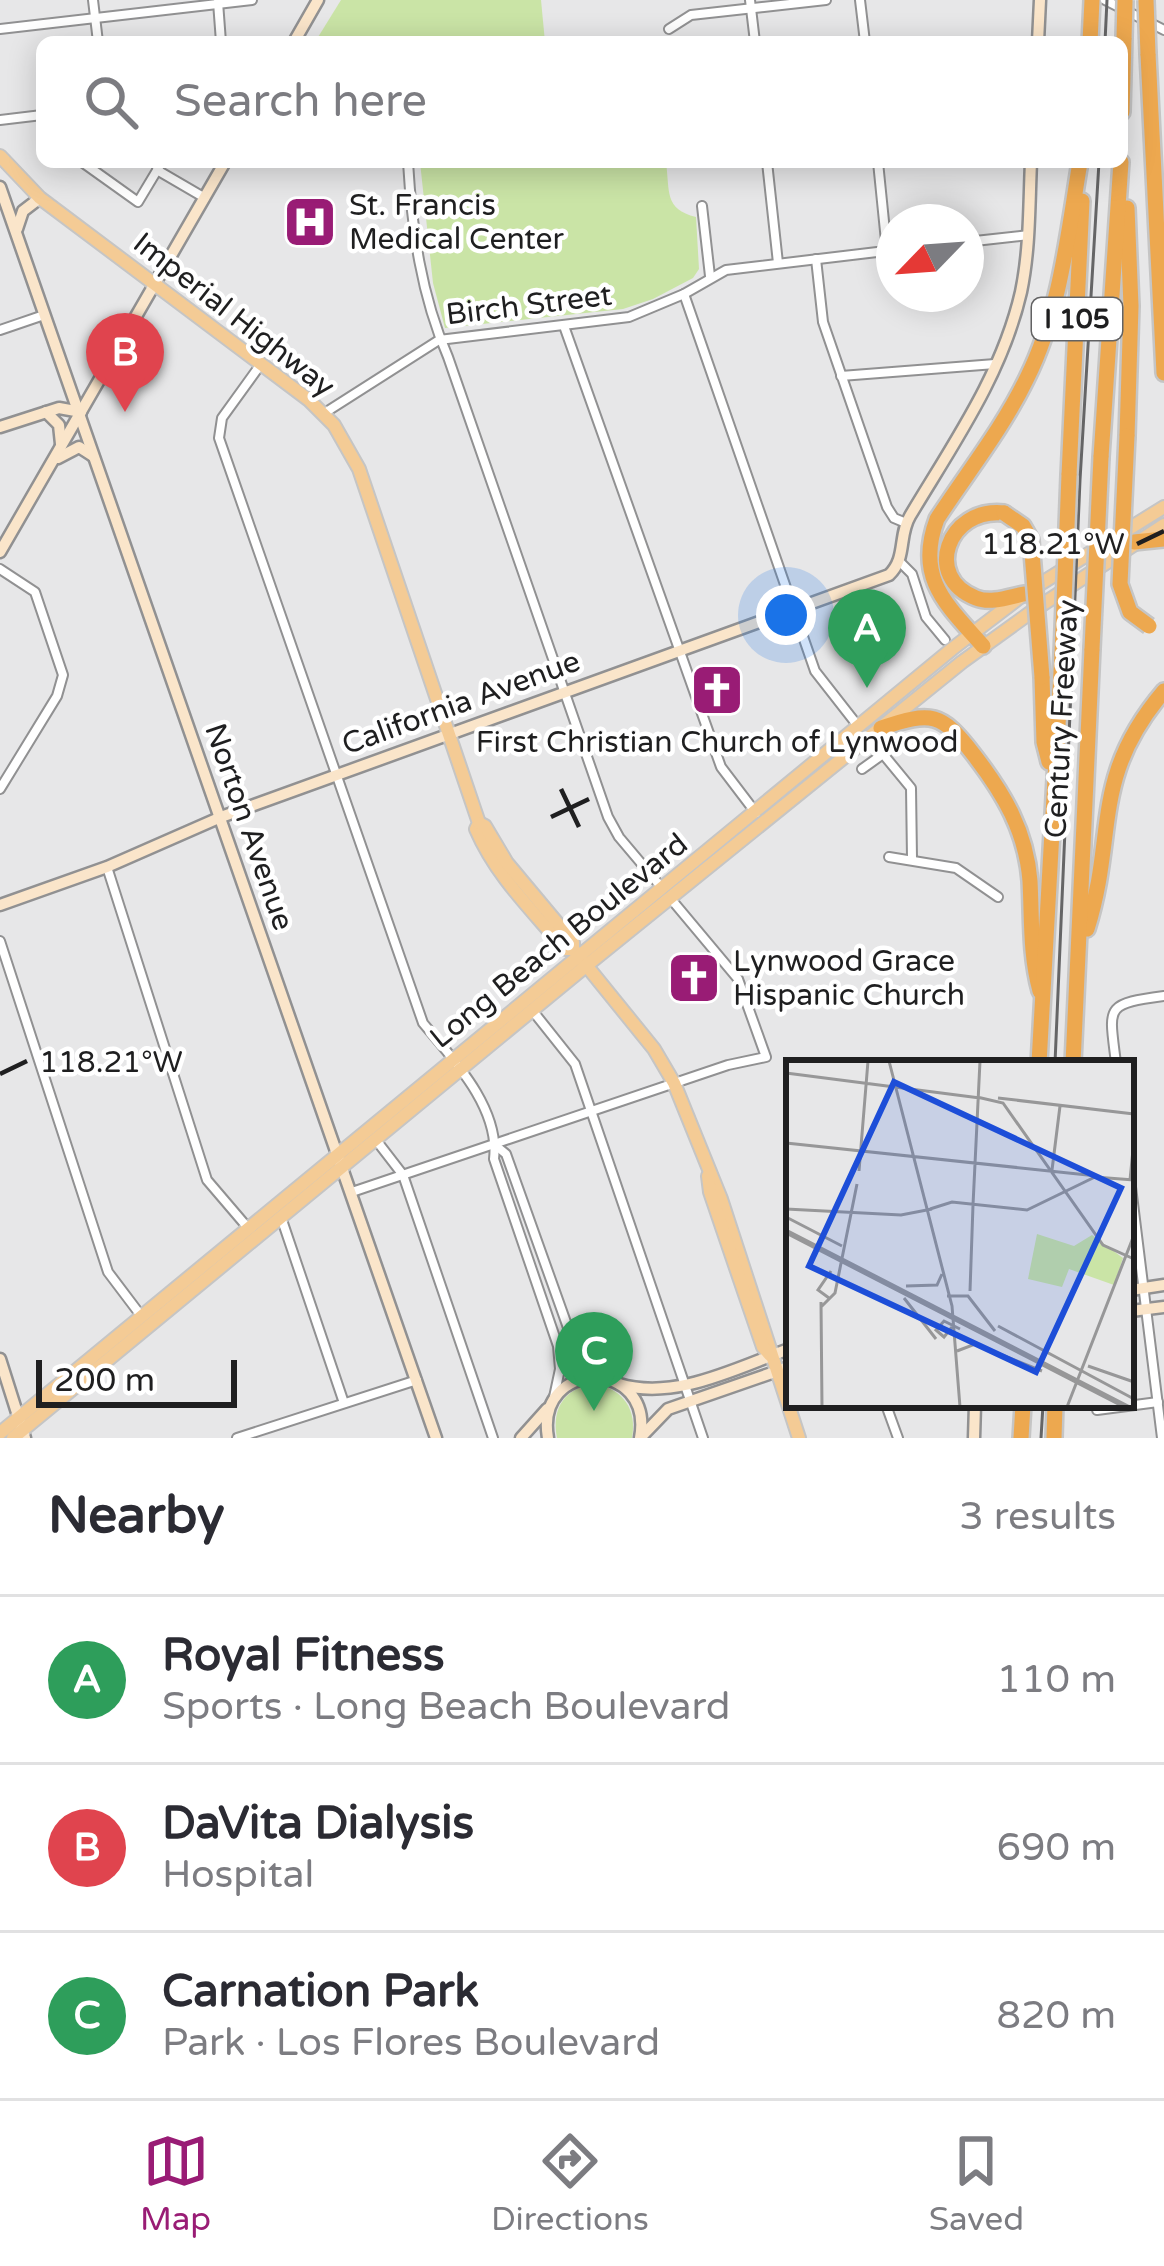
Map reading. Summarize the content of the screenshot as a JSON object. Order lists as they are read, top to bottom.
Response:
{
  "streets": {
    "highway": ["I 105", "Century Freeway"],
    "main road": ["Imperial Highway", "Long Beach Boulevard"],
    "street": ["Birch Street", "California Avenue", "Norton Avenue"]
  },
  "crossings": [
    ["Birch Street", "Imperial Highway"],
    ["Imperial Highway", "California Avenue"],
    ["Imperial Highway", "Long Beach Boulevard"],
    ["California Avenue", "Norton Avenue"],
    ["Norton Avenue", "Long Beach Boulevard"]
  ],
  "places": {
    "hospital": ["St. Francis Medical Center"],
    "church": ["First Christian Church of Lynwood", "Lynwood Grace Hispanic Church"]
  },
  "scale_bar": "200 m",
  "north": "bottom left",
  "page": {
    "search": "Search here",
    "pins": ["B", "A", "C"],
    "scale": "200 m",
    "heading": ["Nearby", "3 results"],
    "list": [
      {
        "mark": "A",
        "name": "Royal Fitness",
        "note": "Sports · Long Beach Boulevard",
        "value": "110 m"
      },
      {
        "mark": "B",
        "name": "DaVita Dialysis",
        "note": "Hospital",
        "value": "690 m"
      },
      {
        "mark": "C",
        "name": "Carnation Park",
        "note": "Park · Los Flores Boulevard",
        "value": "820 m"
      }
    ],
    "nav": ["Map", "Directions", "Saved"]
  },
  "coordinates": ["118.21°W"]
}
